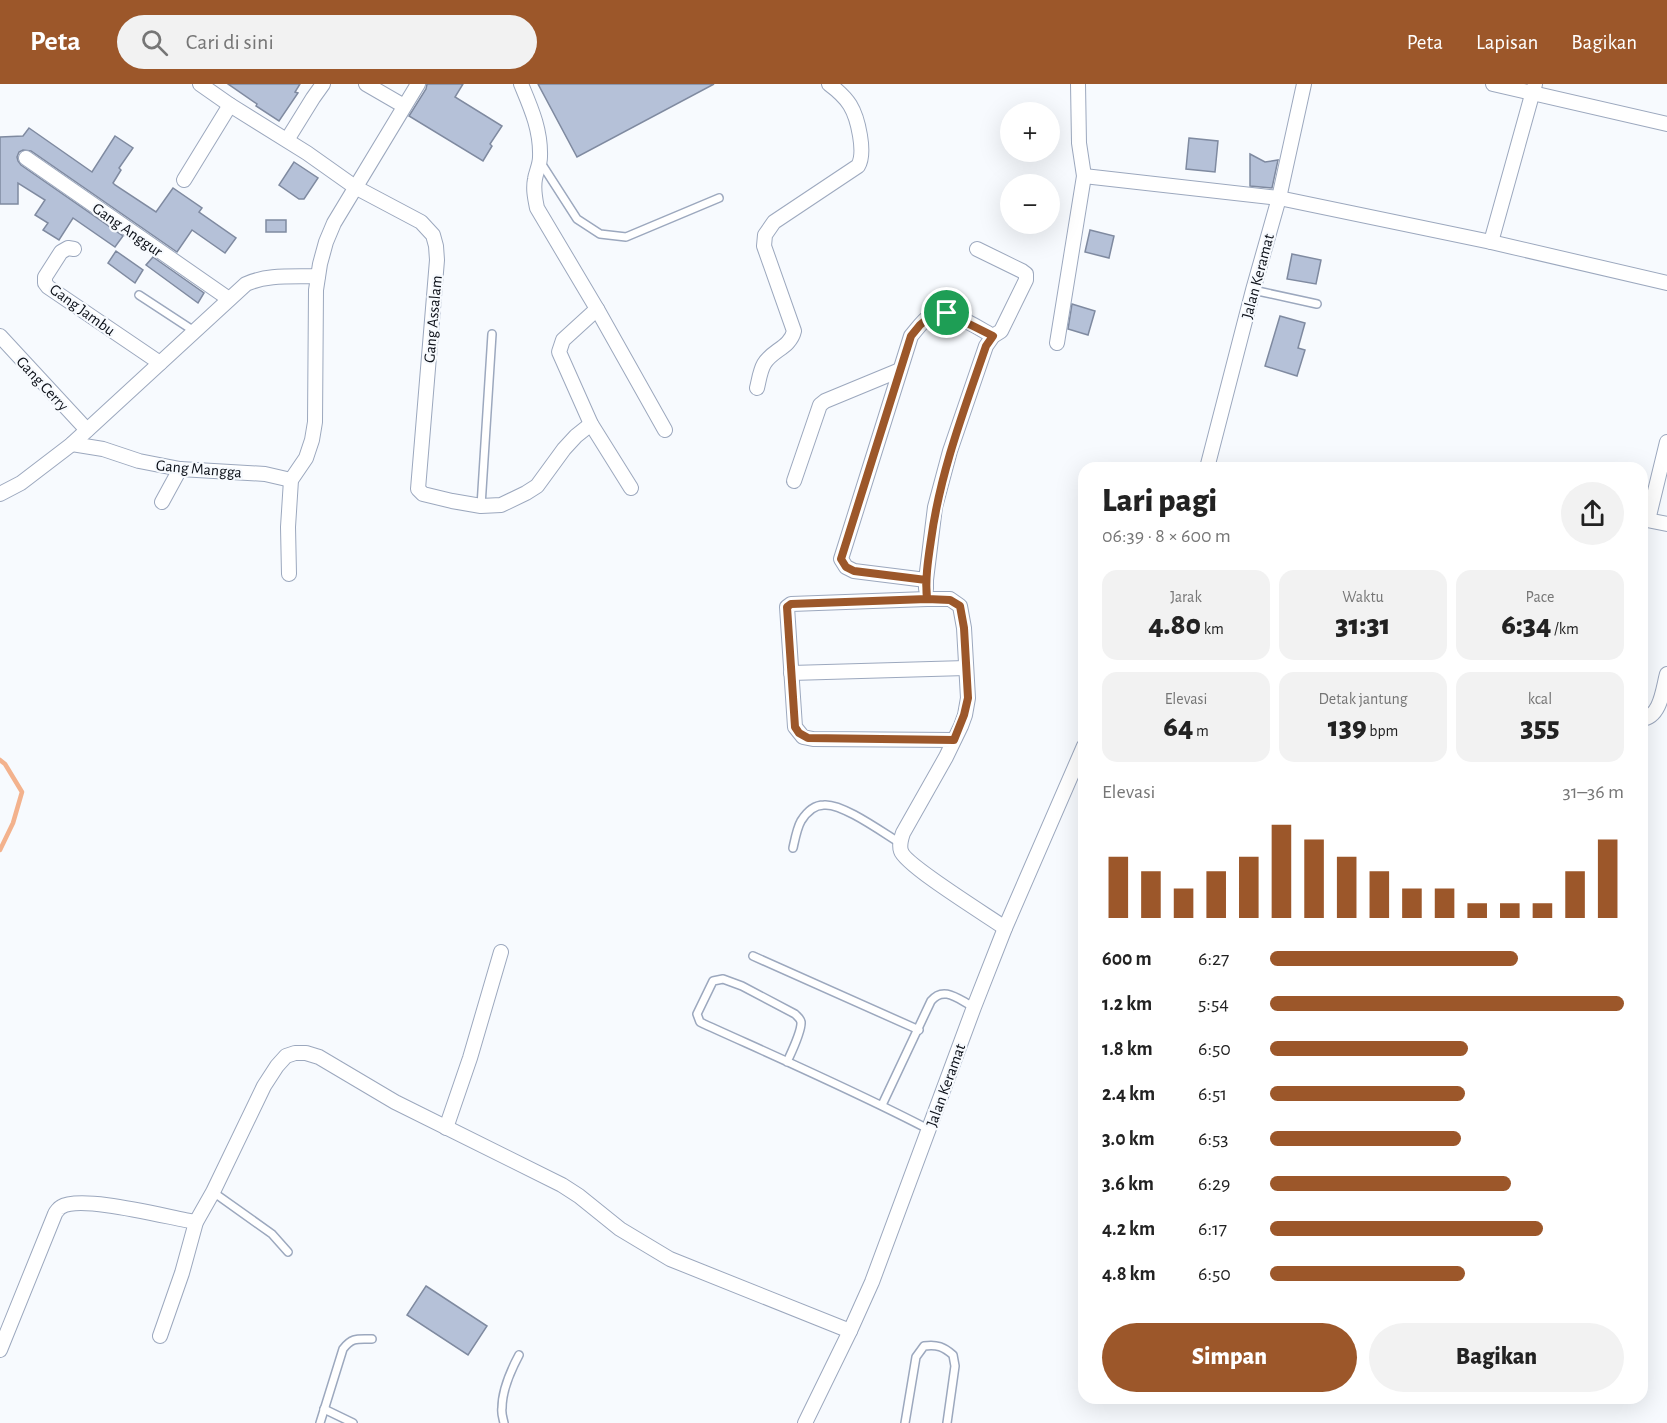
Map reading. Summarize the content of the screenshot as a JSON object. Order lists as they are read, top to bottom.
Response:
{
  "streets": {
    "street": [
      "Gang Anggur",
      "Jalan Keramat",
      "Gang Jambu",
      "Gang Assalam",
      "Gang Cerry",
      "Gang Mangga"
    ]
  },
  "page": {
    "header": "Peta",
    "search": "Cari di sini",
    "nav": ["Peta", "Lapisan", "Bagikan"],
    "map_buttons": ["+", "−"],
    "heading": ["Lari pagi", "06:39 · 8 × 600 m"],
    "stats": [
      ["Jarak", "4.80 km"],
      ["Waktu", "31:31"],
      ["Pace", "6:34 /km"],
      ["Elevasi", "64 m"],
      ["Detak jantung", "139 bpm"],
      ["kcal", "355"]
    ],
    "chart": ["Elevasi", "31–36 m"],
    "list": [
      {
        "name": "600 m",
        "note": "6:27"
      },
      {
        "name": "1.2 km",
        "note": "5:54"
      },
      {
        "name": "1.8 km",
        "note": "6:50"
      },
      {
        "name": "2.4 km",
        "note": "6:51"
      },
      {
        "name": "3.0 km",
        "note": "6:53"
      },
      {
        "name": "3.6 km",
        "note": "6:29"
      },
      {
        "name": "4.2 km",
        "note": "6:17"
      },
      {
        "name": "4.8 km",
        "note": "6:50"
      }
    ],
    "buttons": ["Simpan", "Bagikan"]
  }
}
